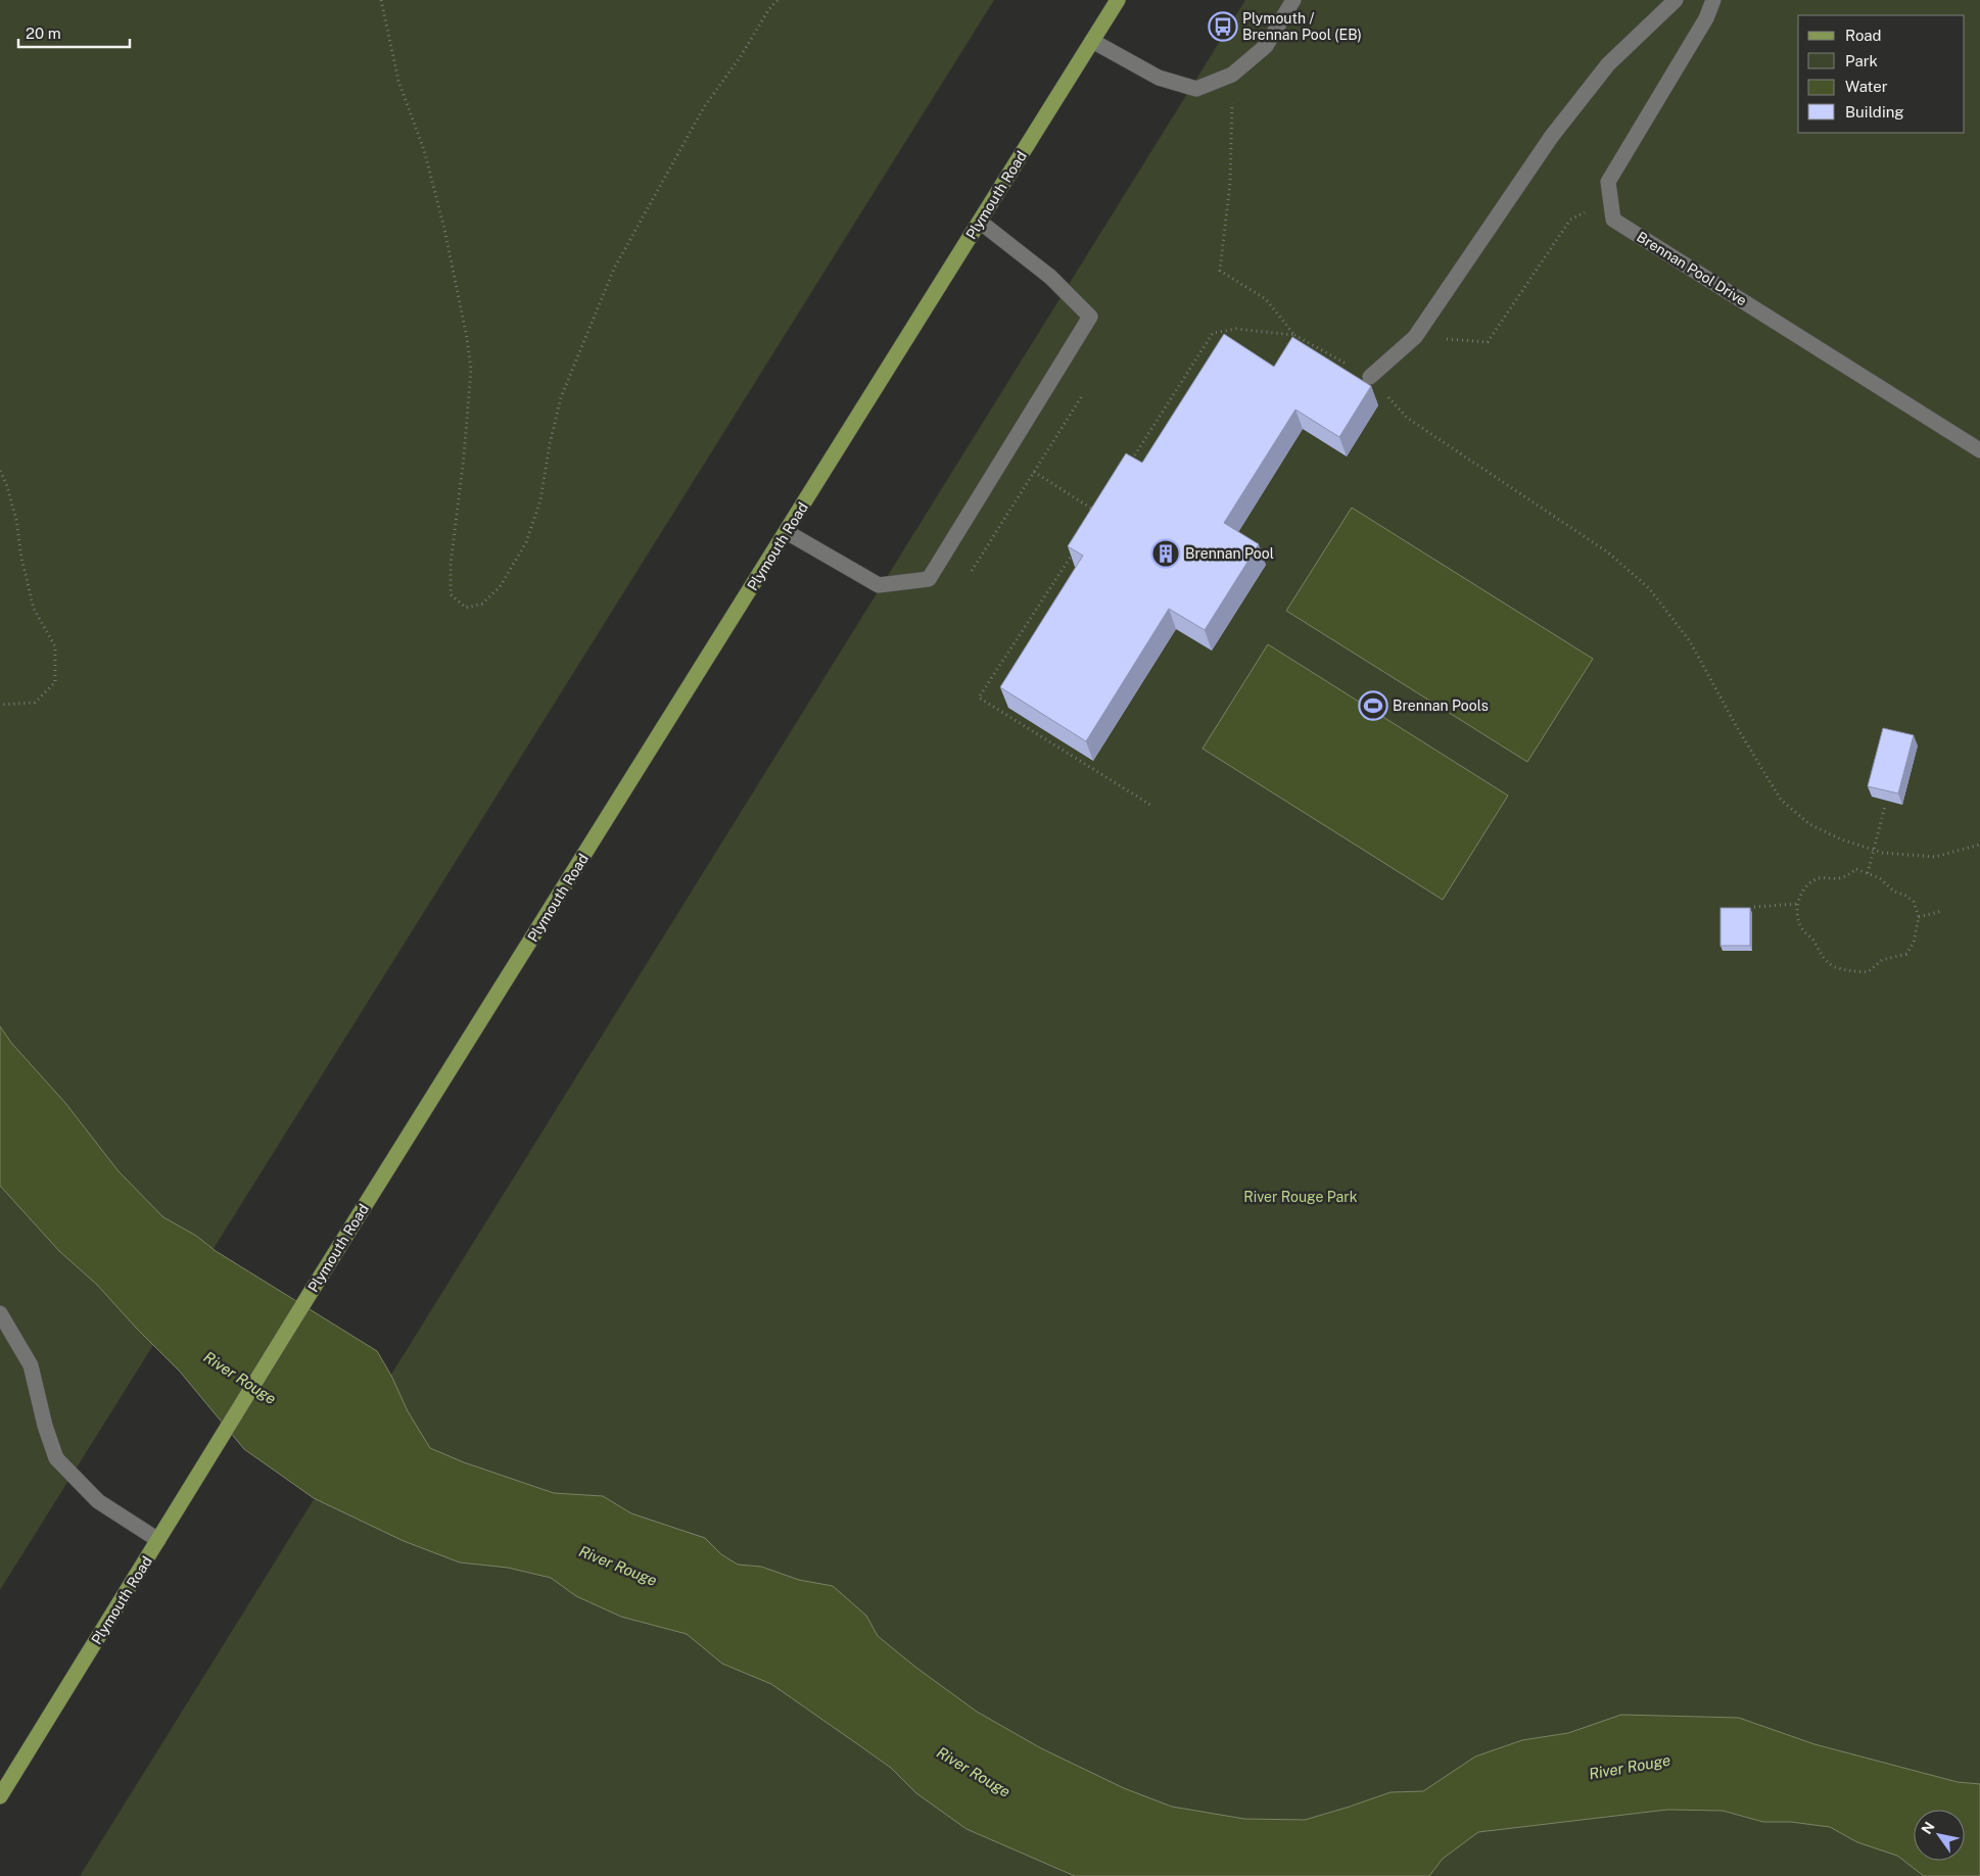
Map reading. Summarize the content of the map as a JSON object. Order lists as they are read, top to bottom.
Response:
{
  "streets": {
    "main road": ["Plymouth Road"],
    "street": ["Brennan Pool Drive"]
  },
  "water": ["River Rouge"],
  "parks": ["River Rouge Park"],
  "places": {
    "bus stop": ["Plymouth / Brennan Pool (EB)"],
    "building": ["Brennan Pool"],
    "sports": ["Brennan Pools"]
  },
  "legend": [
    "Road",
    "Park",
    "Water",
    "Building"
  ],
  "scale_bar": "20 m",
  "north": "top left"
}
